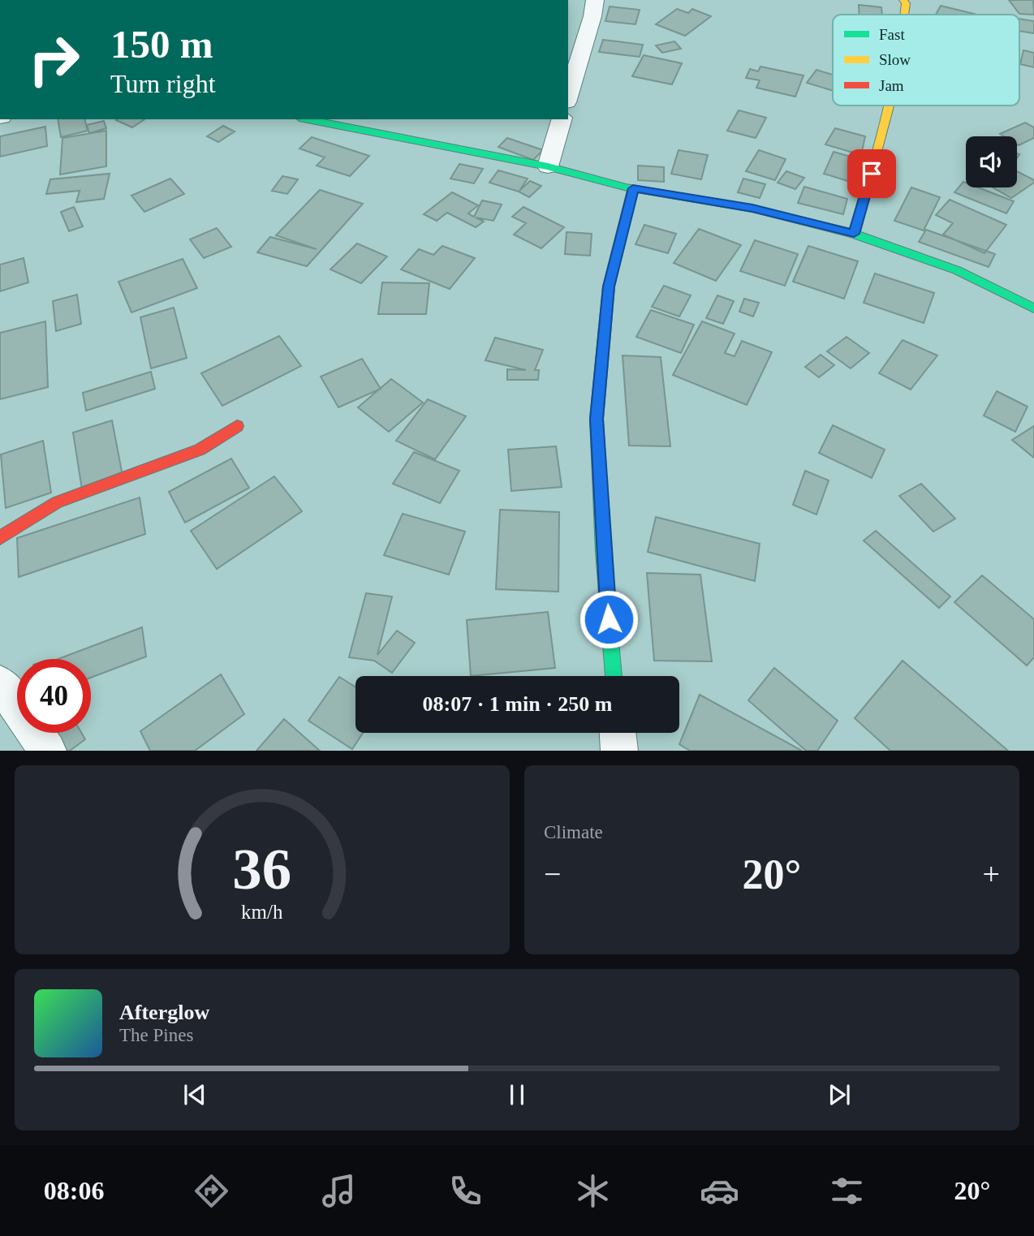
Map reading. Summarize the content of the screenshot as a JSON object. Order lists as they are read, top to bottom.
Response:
{
  "legend": ["Fast", "Slow", "Jam"],
  "page": {
    "turn": ["150 m", "Turn right"],
    "limit": "40",
    "trip": "08:07 · 1 min · 250 m",
    "tile": "Climate",
    "heat": ["−", "20°", "+"],
    "song": ["Afterglow", "The Pines"],
    "tabs": ["08:06", "20°"],
    "gauge": ["36", "km/h"]
  }
}
